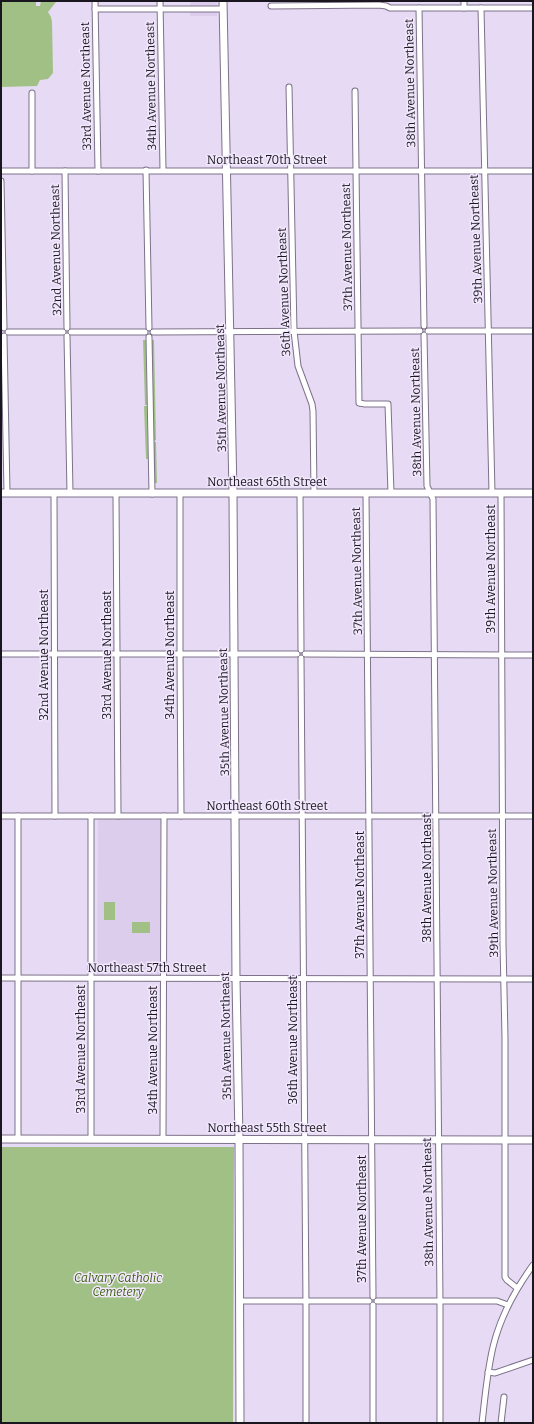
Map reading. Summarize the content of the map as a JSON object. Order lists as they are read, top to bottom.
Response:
{
  "streets": {
    "main road": ["35th Avenue Northeast", "Northeast 65th Street", "Northeast 55th Street"],
    "street": [
      "38th Avenue Northeast",
      "33rd Avenue Northeast",
      "34th Avenue Northeast",
      "Northeast 70th Street",
      "39th Avenue Northeast",
      "37th Avenue Northeast",
      "32nd Avenue Northeast",
      "36th Avenue Northeast",
      "Northeast 60th Street",
      "Northeast 57th Street"
    ]
  },
  "crossings": [
    ["38th Avenue Northeast", "Northeast 70th Street"],
    ["38th Avenue Northeast", "Northeast 65th Street"],
    ["38th Avenue Northeast", "Northeast 60th Street"],
    ["38th Avenue Northeast", "Northeast 57th Street"],
    ["38th Avenue Northeast", "Northeast 55th Street"],
    ["33rd Avenue Northeast", "Northeast 70th Street"],
    ["33rd Avenue Northeast", "Northeast 65th Street"],
    ["33rd Avenue Northeast", "Northeast 60th Street"],
    ["33rd Avenue Northeast", "Northeast 57th Street"],
    ["33rd Avenue Northeast", "Northeast 55th Street"],
    ["34th Avenue Northeast", "Northeast 70th Street"],
    ["34th Avenue Northeast", "Northeast 65th Street"],
    ["34th Avenue Northeast", "Northeast 60th Street"],
    ["34th Avenue Northeast", "Northeast 57th Street"],
    ["34th Avenue Northeast", "Northeast 55th Street"],
    ["Northeast 70th Street", "39th Avenue Northeast"],
    ["Northeast 70th Street", "37th Avenue Northeast"],
    ["Northeast 70th Street", "32nd Avenue Northeast"],
    ["Northeast 70th Street", "36th Avenue Northeast"],
    ["Northeast 70th Street", "35th Avenue Northeast"],
    ["39th Avenue Northeast", "Northeast 65th Street"],
    ["39th Avenue Northeast", "Northeast 60th Street"],
    ["39th Avenue Northeast", "Northeast 57th Street"],
    ["39th Avenue Northeast", "Northeast 55th Street"],
    ["37th Avenue Northeast", "Northeast 65th Street"],
    ["37th Avenue Northeast", "Northeast 60th Street"],
    ["37th Avenue Northeast", "Northeast 57th Street"],
    ["37th Avenue Northeast", "Northeast 55th Street"],
    ["32nd Avenue Northeast", "Northeast 65th Street"],
    ["32nd Avenue Northeast", "Northeast 60th Street"],
    ["36th Avenue Northeast", "Northeast 65th Street"],
    ["36th Avenue Northeast", "Northeast 60th Street"],
    ["36th Avenue Northeast", "Northeast 57th Street"],
    ["36th Avenue Northeast", "Northeast 55th Street"],
    ["35th Avenue Northeast", "Northeast 65th Street"],
    ["35th Avenue Northeast", "Northeast 60th Street"],
    ["35th Avenue Northeast", "Northeast 57th Street"],
    ["35th Avenue Northeast", "Northeast 55th Street"]
  ],
  "parks": ["Calvary Catholic Cemetery"]
}
